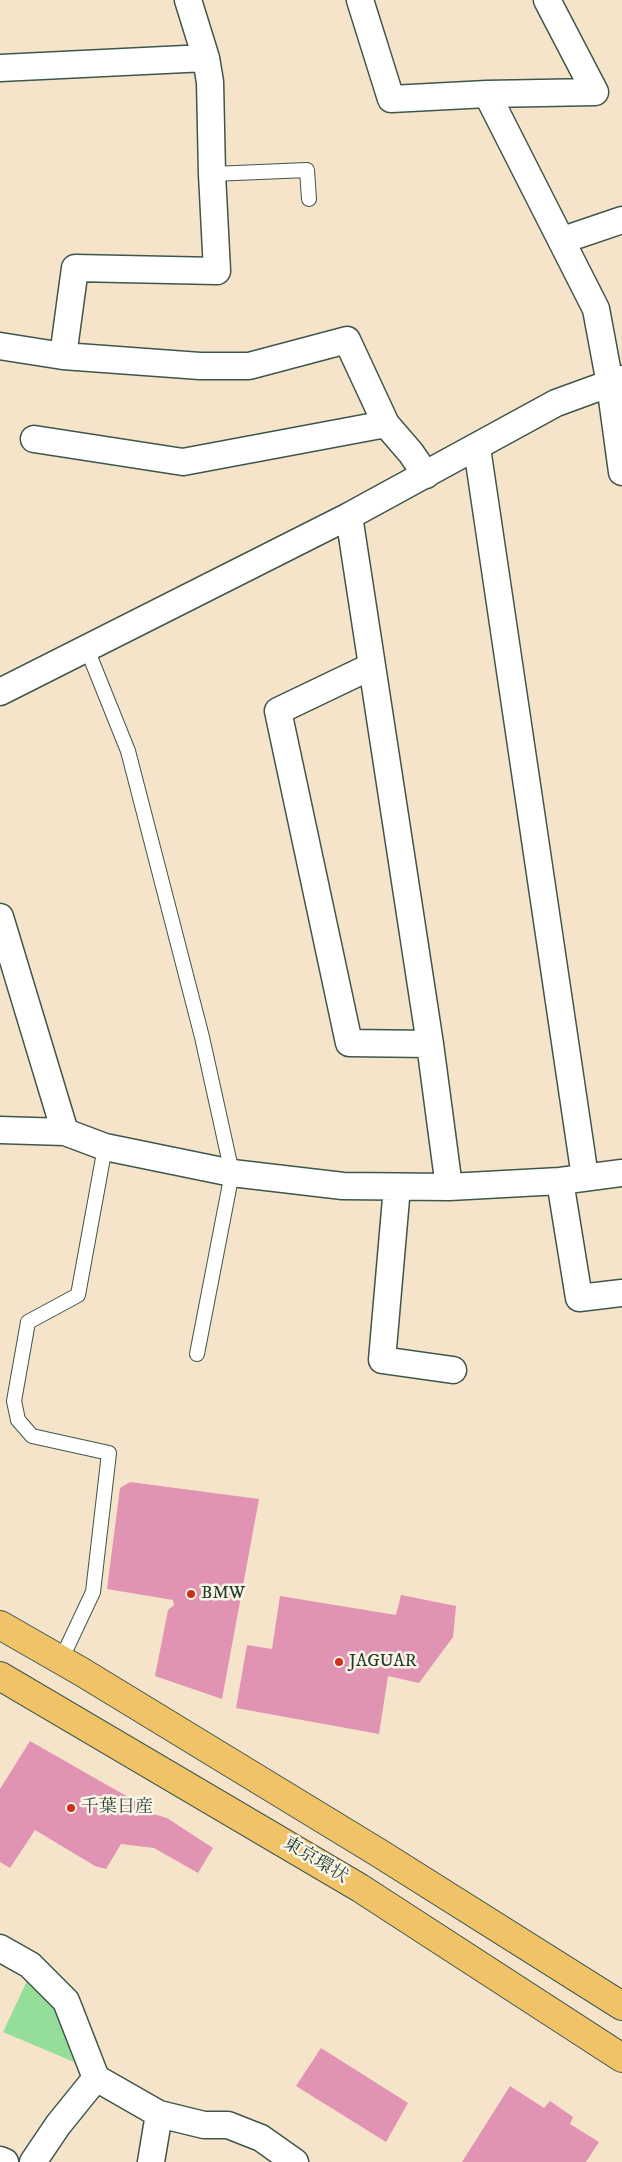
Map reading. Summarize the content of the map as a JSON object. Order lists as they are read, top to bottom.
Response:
{
  "streets": {
    "highway": ["東京環状"]
  },
  "places": ["BMW", "JAGUAR", "千葉日産"]
}
